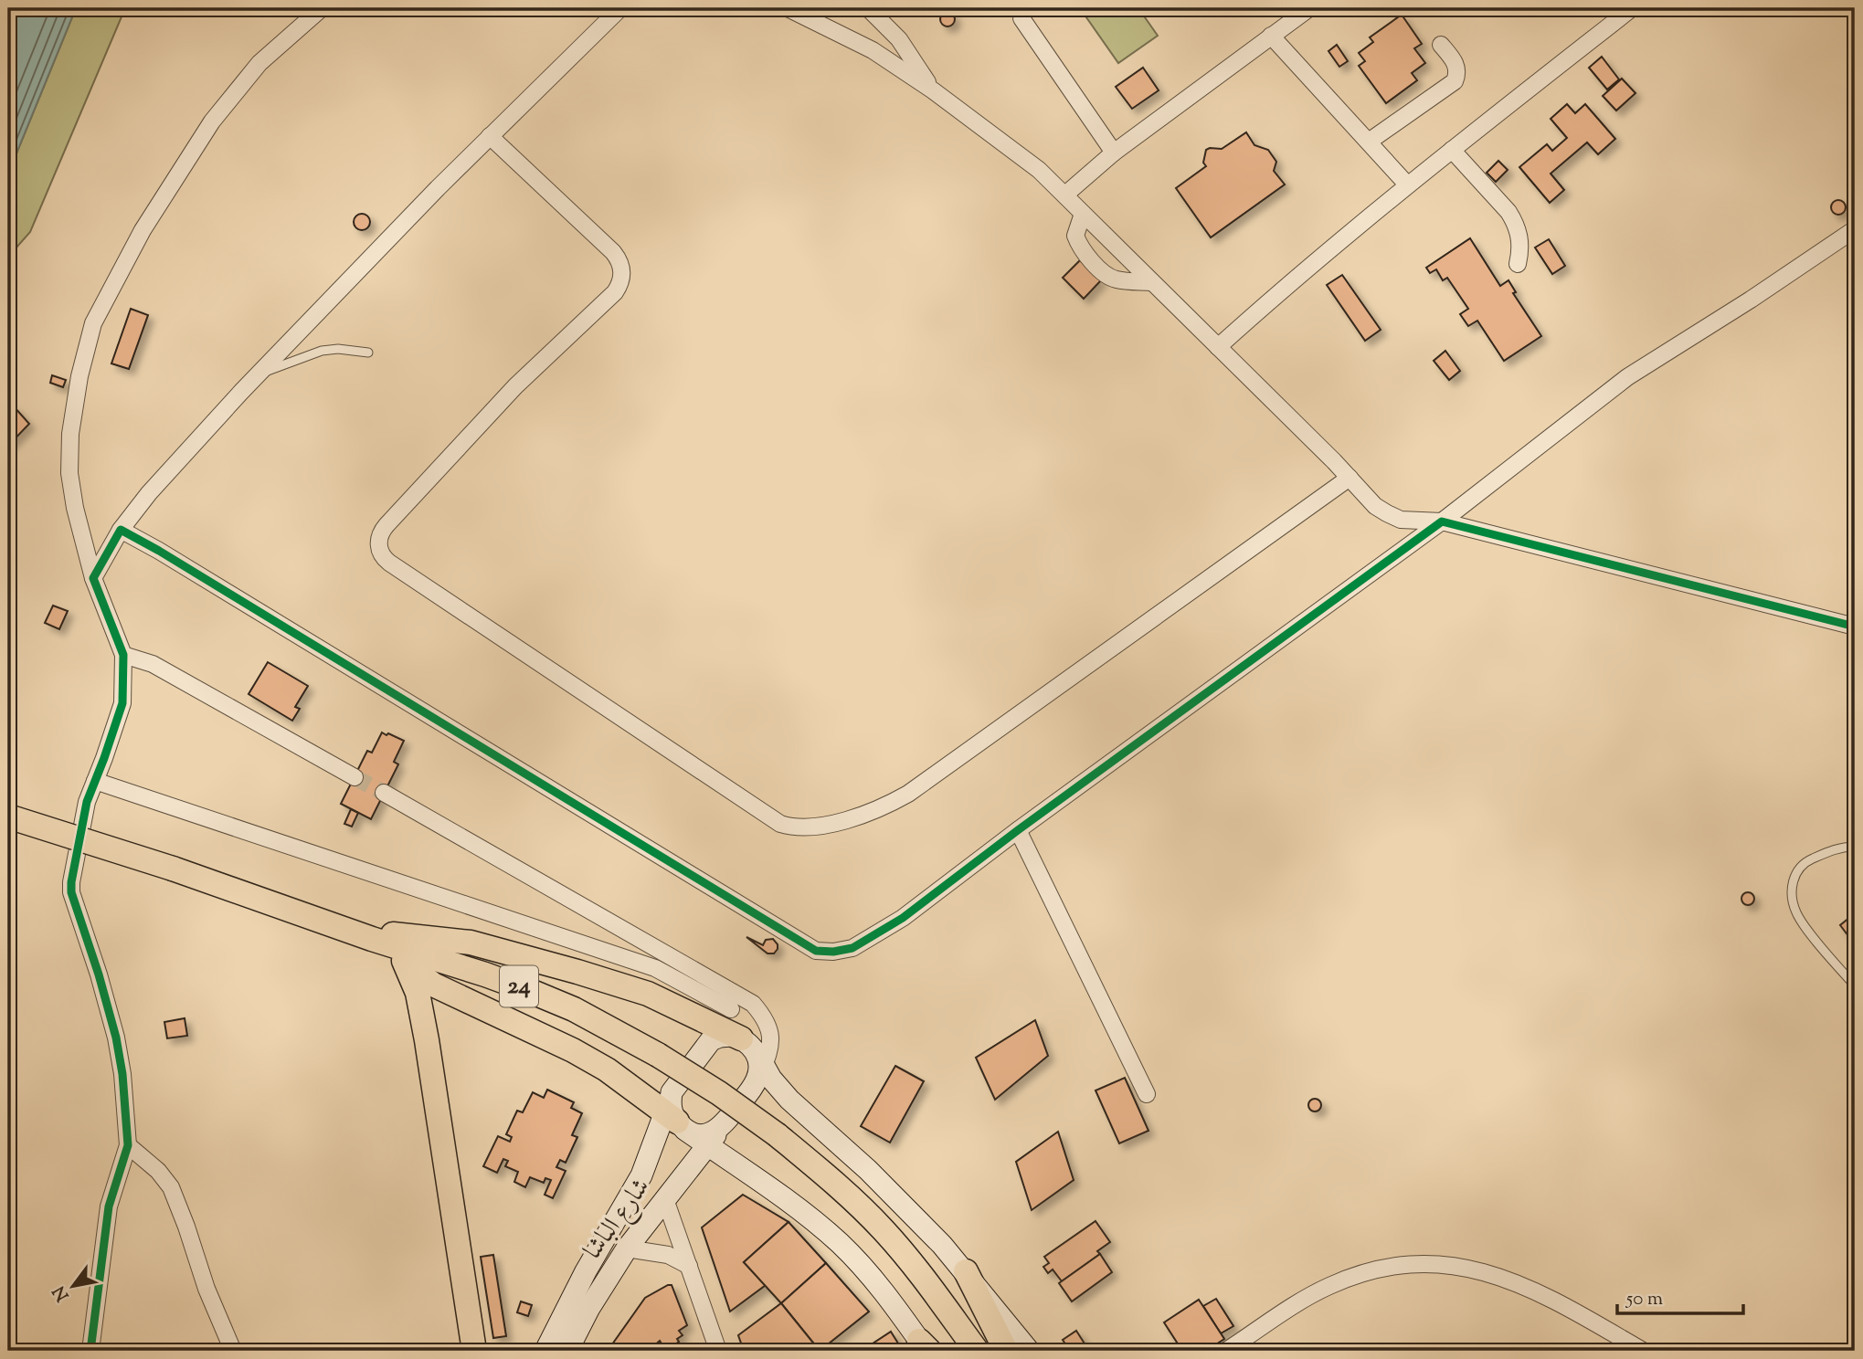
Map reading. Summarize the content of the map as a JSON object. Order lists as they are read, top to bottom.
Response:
{
  "streets": {
    "main road": ["24", "شارع الباشا"]
  },
  "scale_bar": "50 m",
  "north": "bottom left"
}
